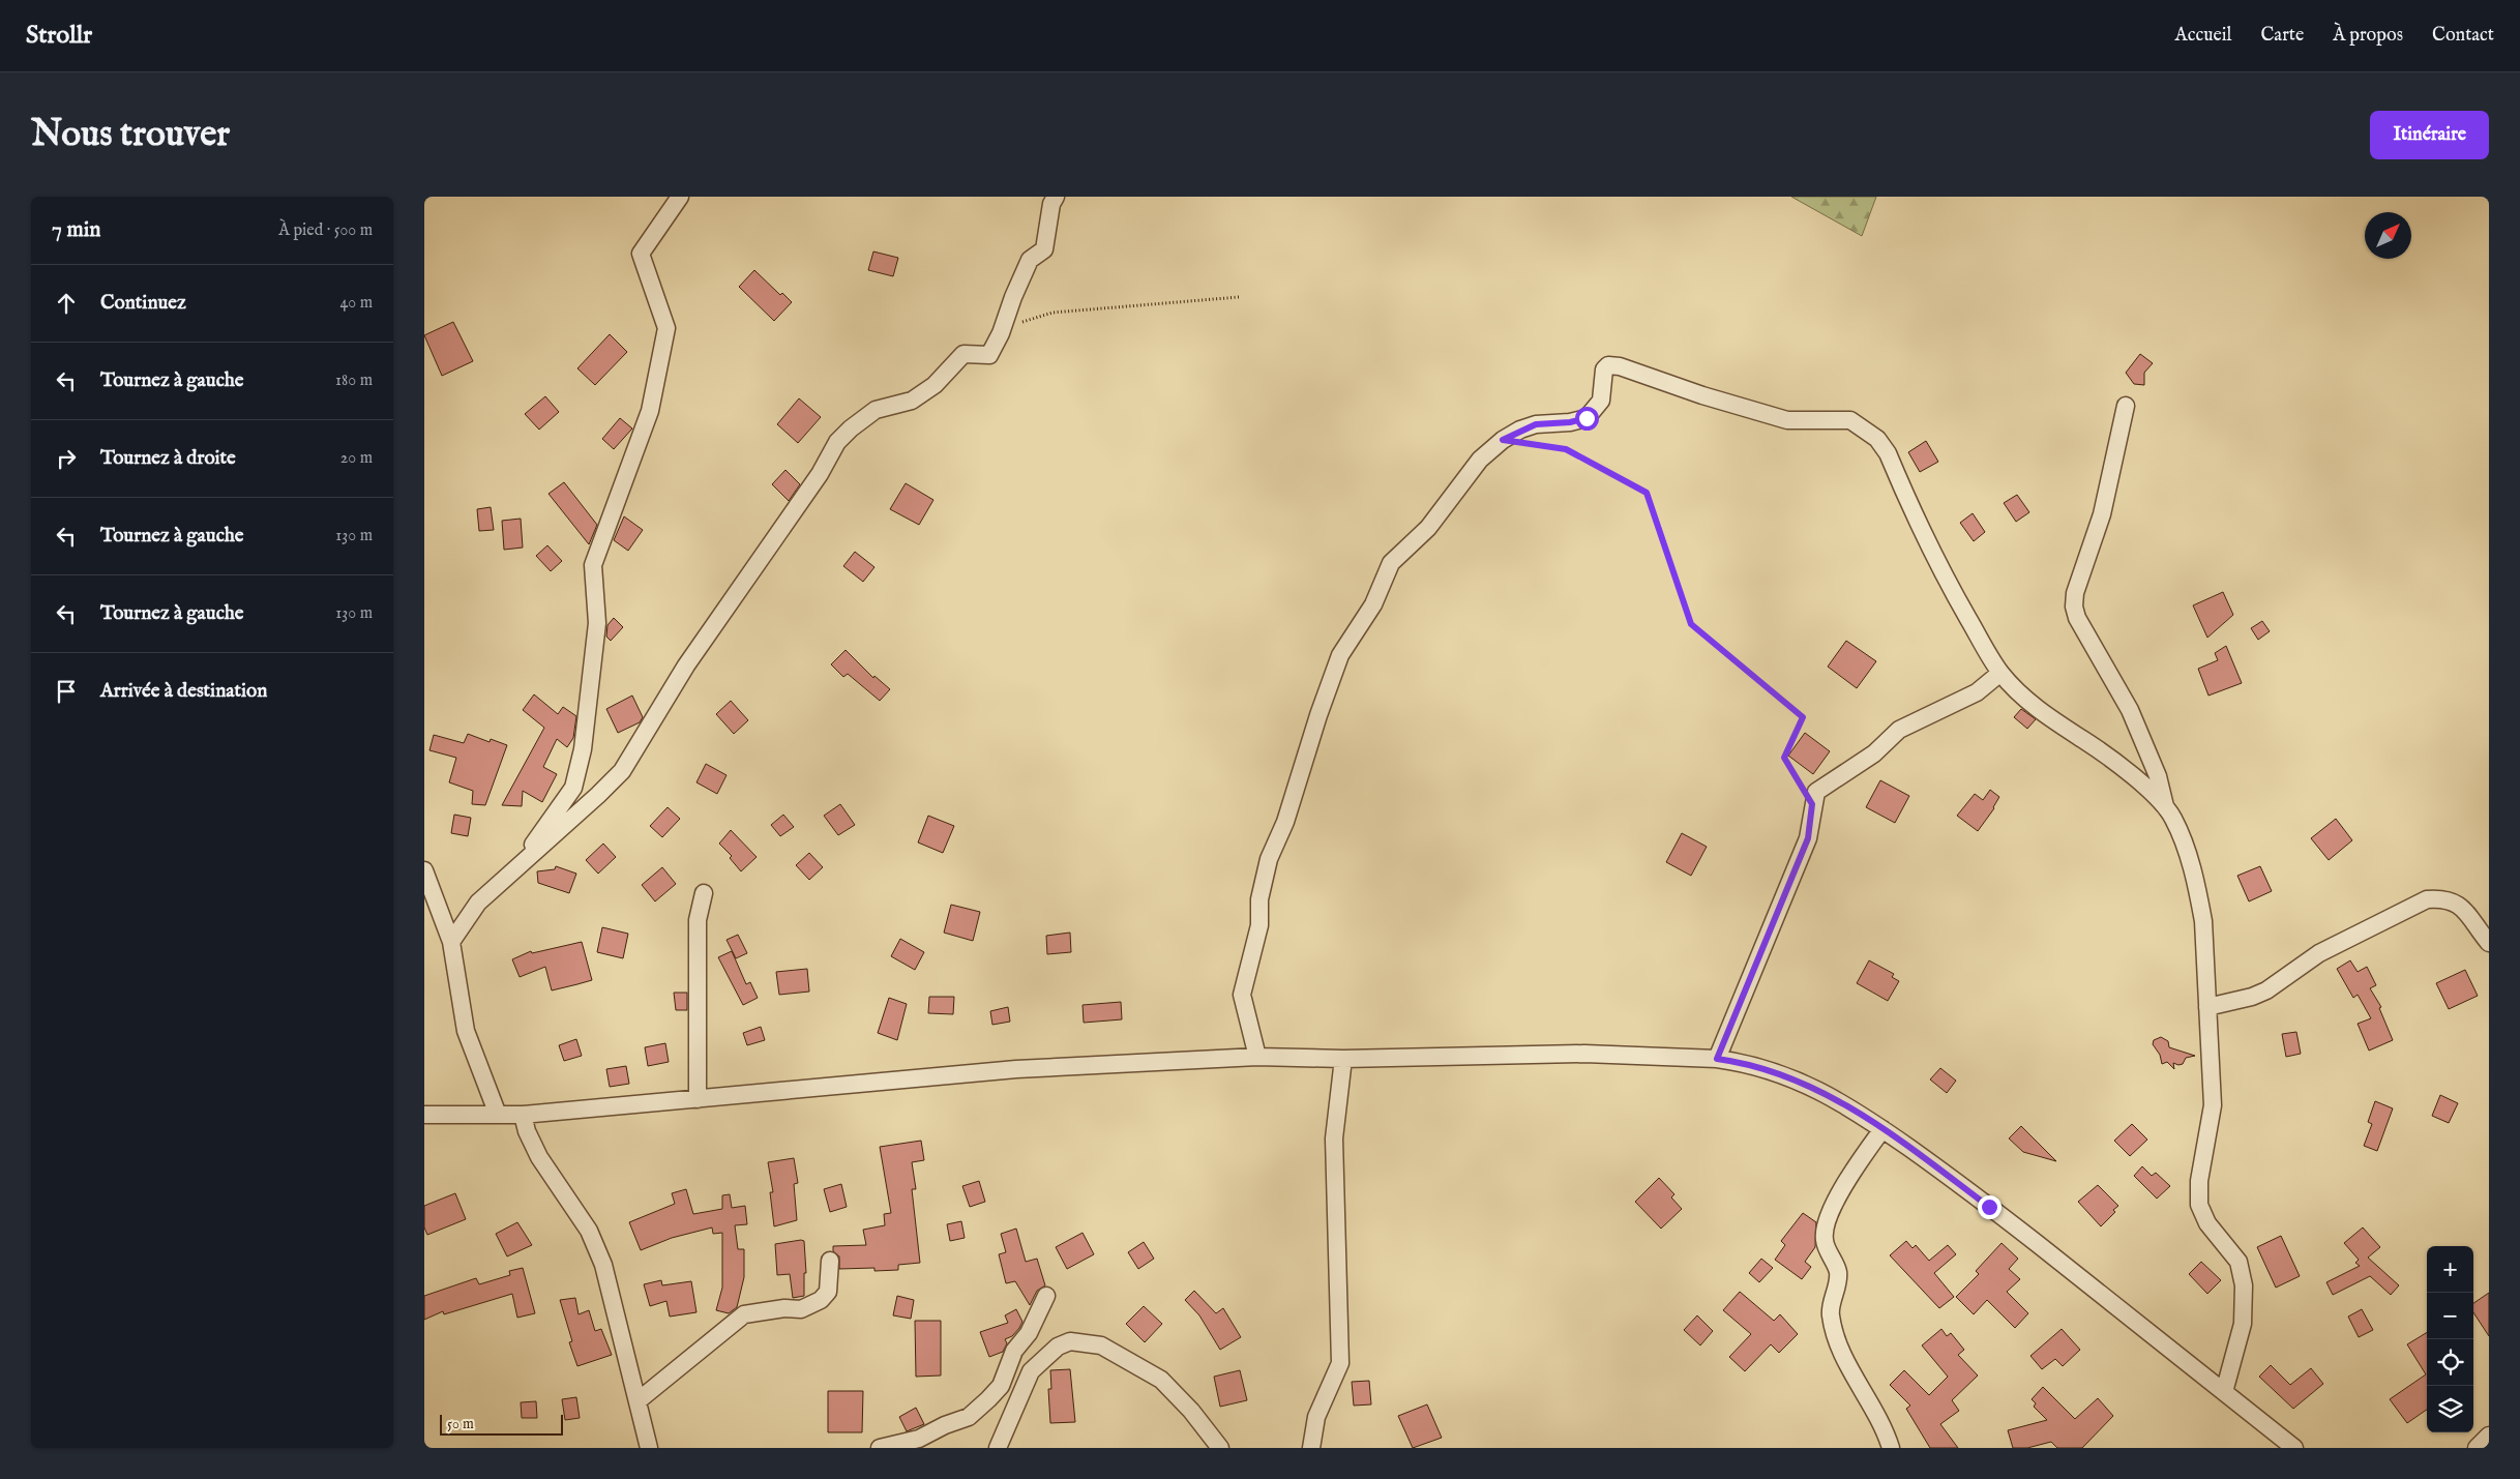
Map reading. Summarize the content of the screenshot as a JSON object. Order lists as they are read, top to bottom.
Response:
{
  "scale_bar": "50 m",
  "north": "top right",
  "page": {
    "header": "Strollr",
    "nav": [
      "Accueil",
      "Carte",
      "À propos",
      "Contact"
    ],
    "buttons": "Itinéraire",
    "title": "Nous trouver",
    "heading": ["7 min", "À pied · 500 m"],
    "list": [
      ["Continuez", "40 m"],
      ["Tournez à gauche", "180 m"],
      ["Tournez à droite", "20 m"],
      ["Tournez à gauche", "130 m"],
      ["Tournez à gauche", "130 m"],
      "Arrivée à destination"
    ],
    "map_buttons": ["+", "−"],
    "scale": "50 m"
  }
}
